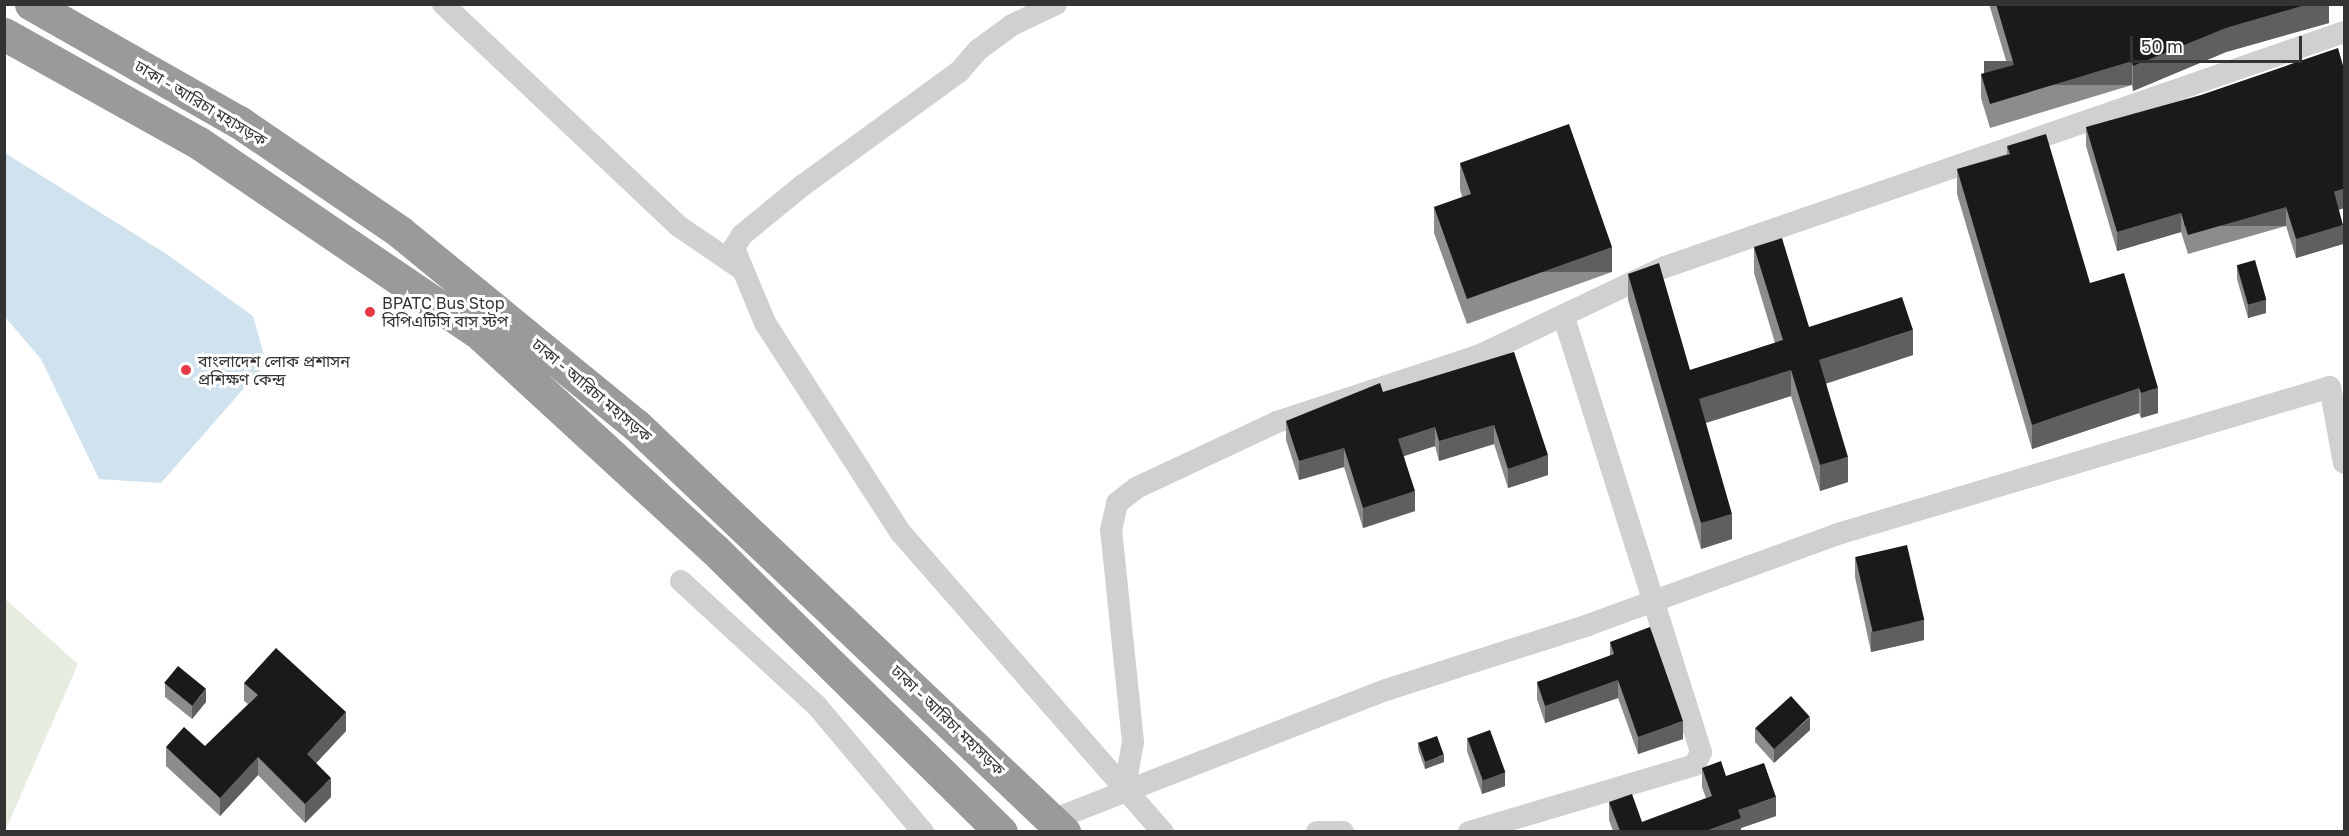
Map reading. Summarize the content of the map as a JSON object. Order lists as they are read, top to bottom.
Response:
{
  "streets": {
    "highway": ["ঢাকা - আরিচা মহাসড়ক"]
  },
  "places": ["BPATC Bus Stop বিপিএটিসি বাস স্টপ", "বাংলাদেশ লোক প্রশাসন প্রশিক্ষণ কেন্দ্র"],
  "scale_bar": "50 m"
}
